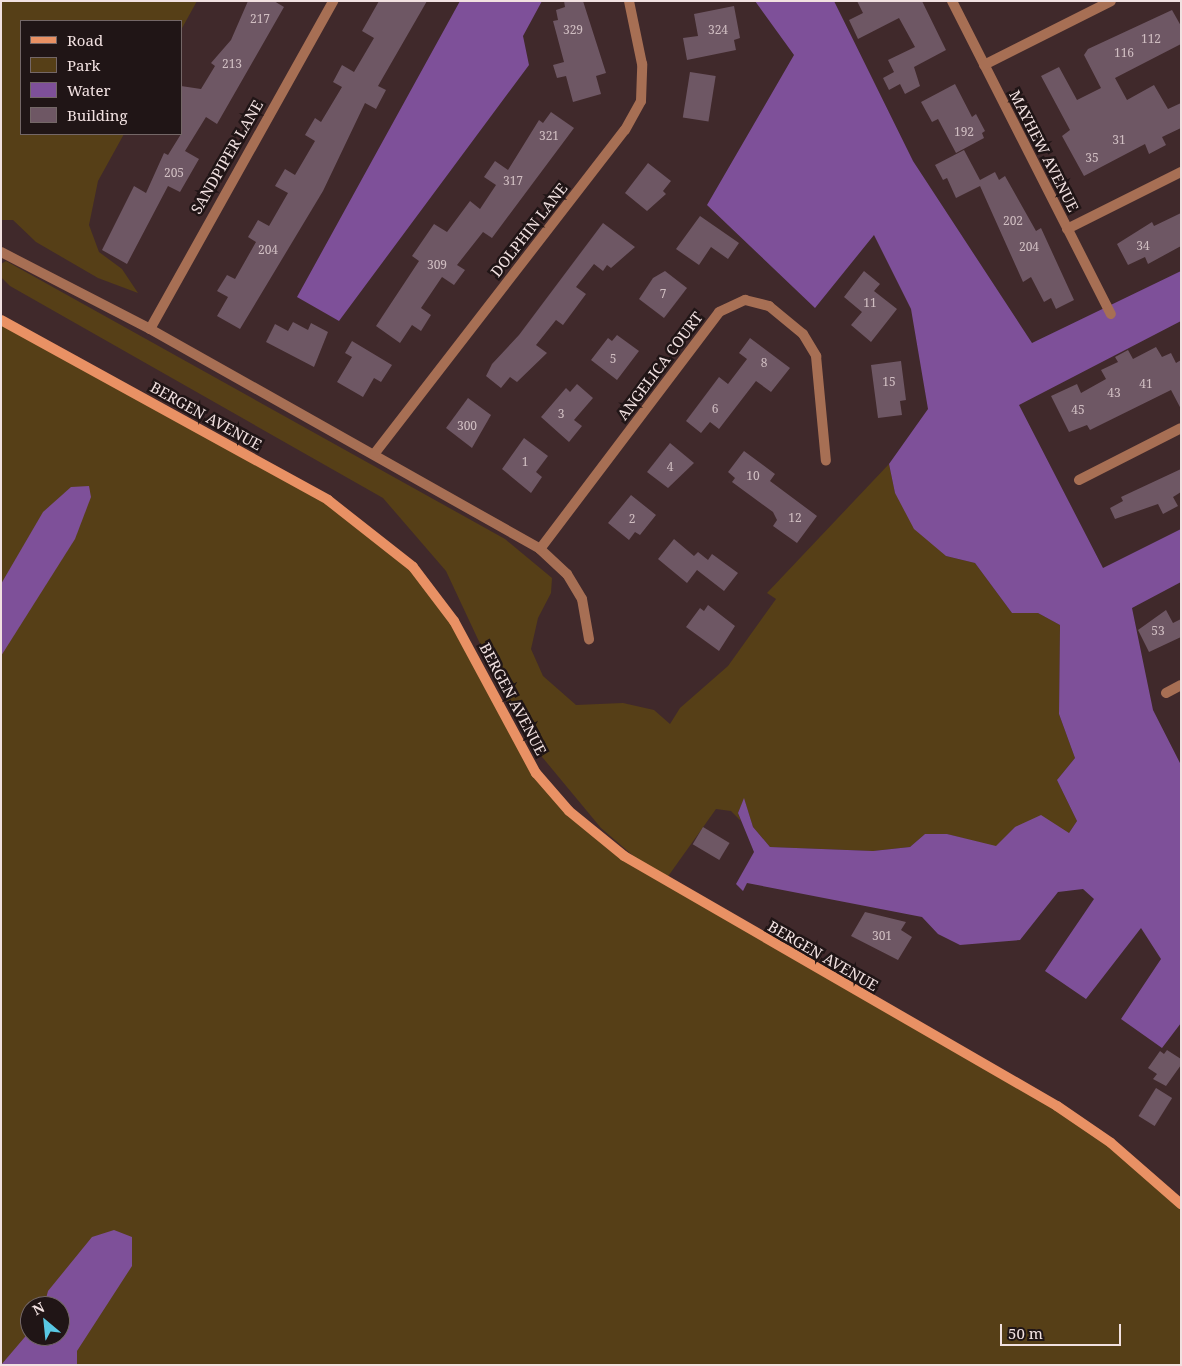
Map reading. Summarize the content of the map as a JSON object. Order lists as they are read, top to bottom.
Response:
{
  "streets": {
    "main road": ["BERGEN AVENUE"],
    "street": [
      "MAYHEW AVENUE",
      "SANDPIPER LANE",
      "DOLPHIN LANE",
      "ANGELICA COURT"
    ]
  },
  "house_numbers": [
    "217",
    "329",
    "324",
    "112",
    "116",
    "213",
    "192",
    "321",
    "31",
    "35",
    "205",
    "317",
    "202",
    "34",
    "204",
    "204",
    "309",
    "7",
    "11",
    "5",
    "8",
    "15",
    "41",
    "43",
    "6",
    "45",
    "3",
    "300",
    "1",
    "4",
    "10",
    "12",
    "2",
    "53",
    "301"
  ],
  "legend": [
    "Road",
    "Park",
    "Water",
    "Building"
  ],
  "scale_bar": "50 m",
  "north": "top left"
}
